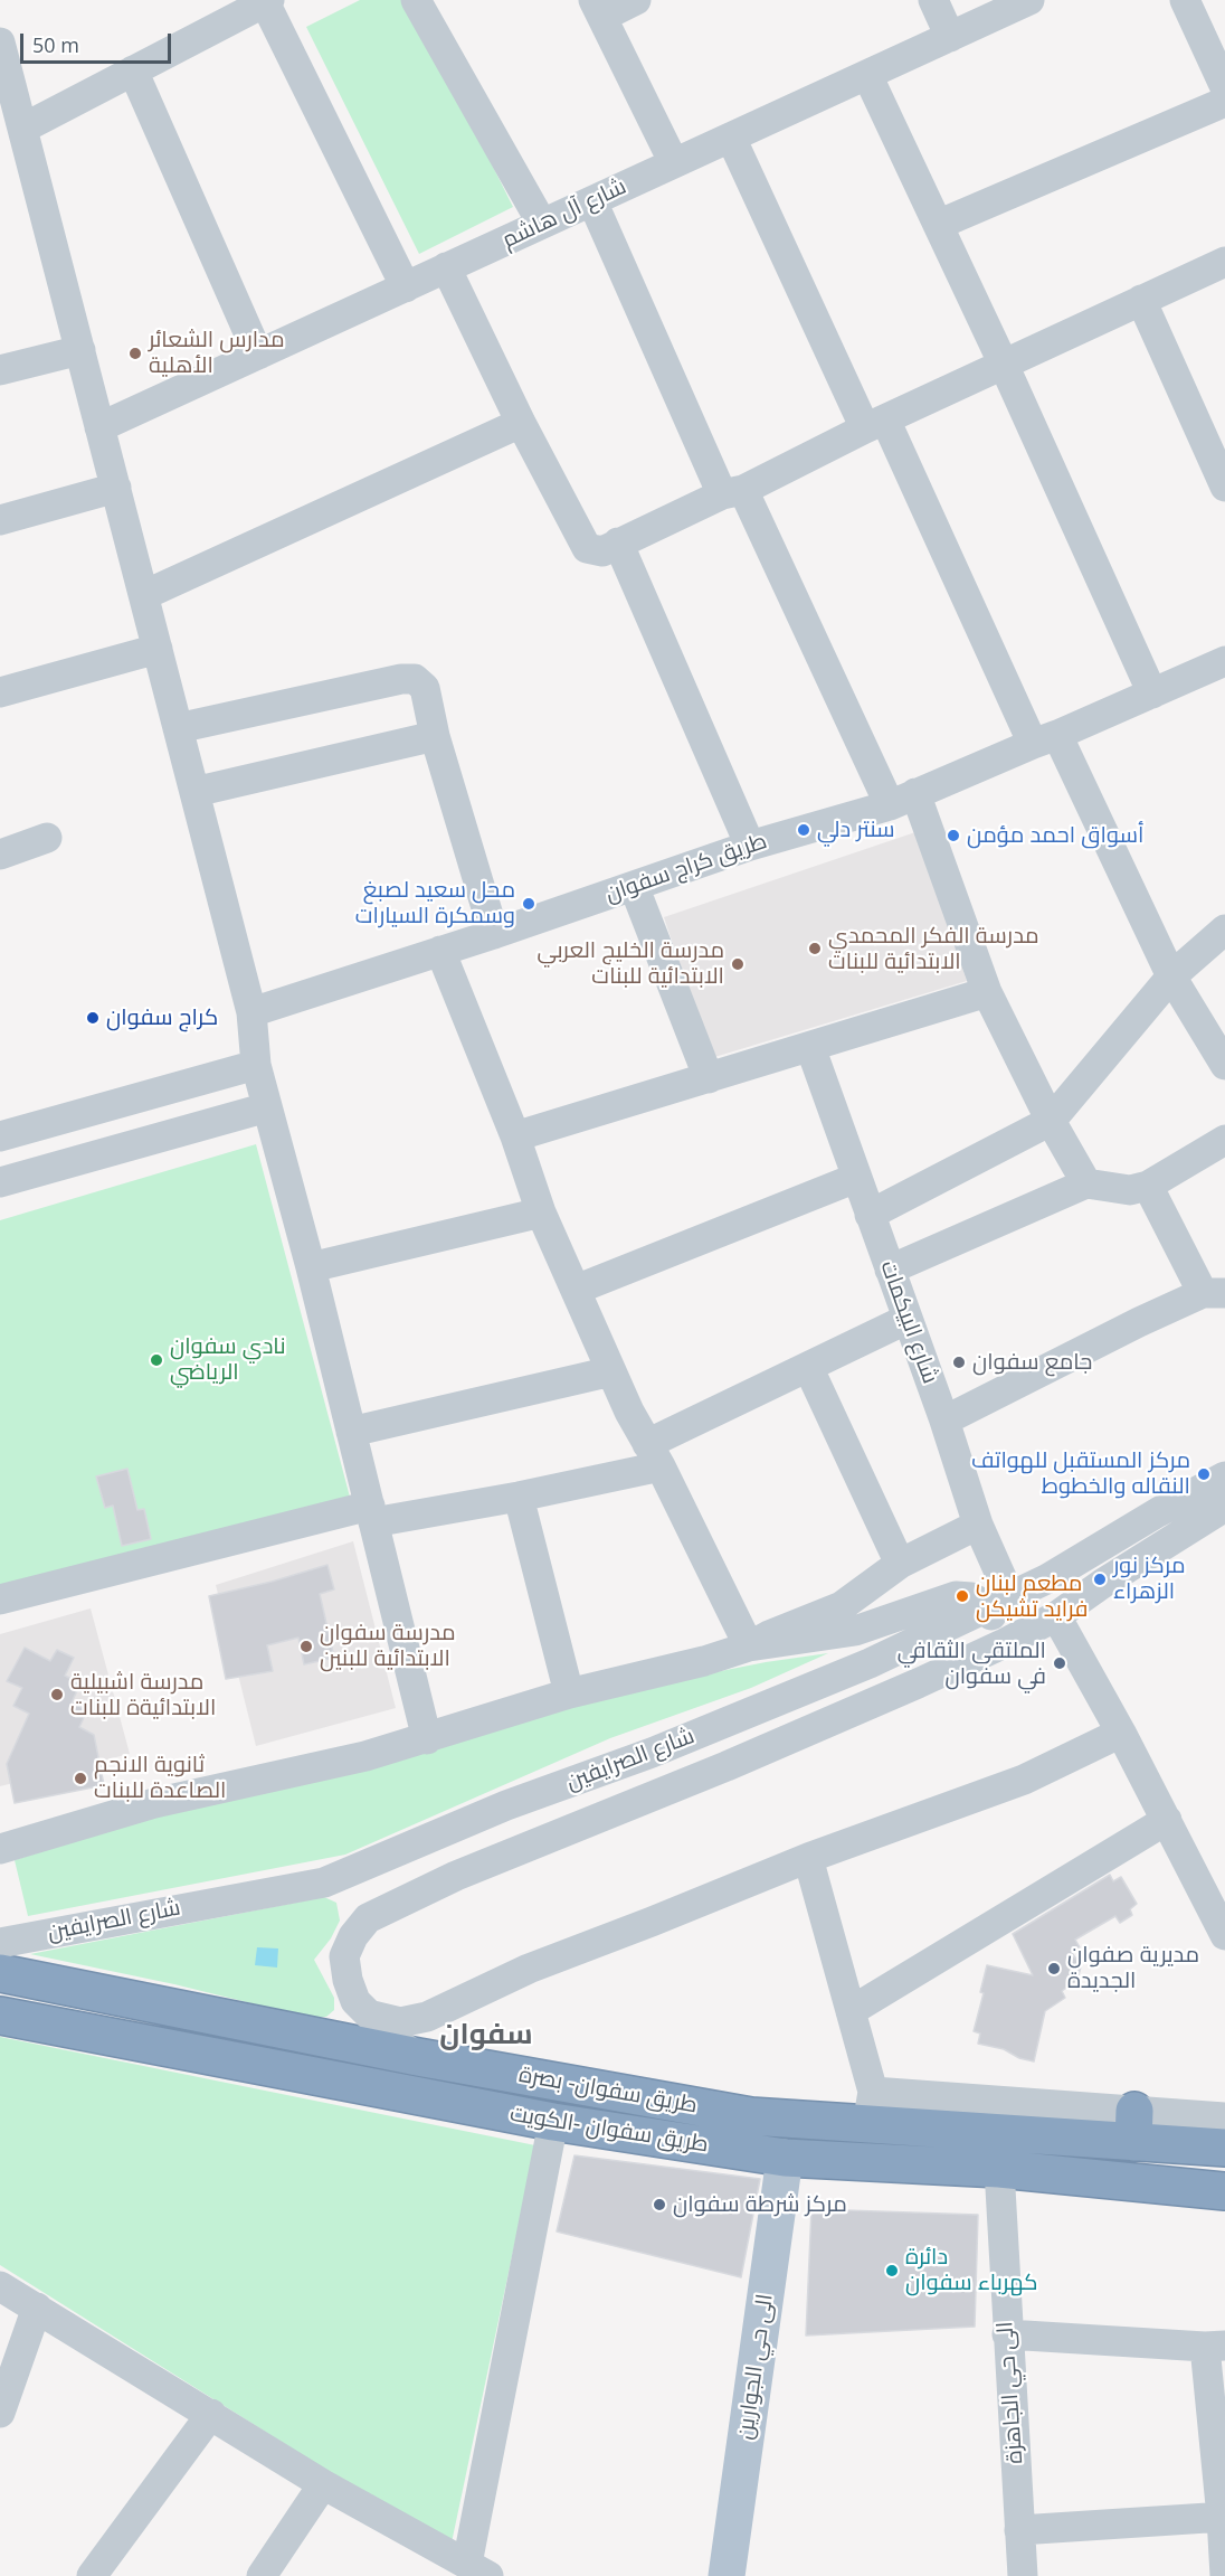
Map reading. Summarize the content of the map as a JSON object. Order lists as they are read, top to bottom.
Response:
{
  "streets": {
    "highway": ["طريق سفوان- بصرة", "طريق سفوان -الكويت"],
    "main road": ["الى حي الجوارين"],
    "street": [
      "شارع آل هاشم",
      "طريق كراج سفوان",
      "شارع البيكمات",
      "شارع الصرايفين",
      "الى حي الجاهزة"
    ]
  },
  "crossings": [
    ["شارع البيكمات", "شارع الصرايفين"],
    ["طريق سفوان -الكويت", "الى حي الجوارين"],
    ["طريق سفوان -الكويت", "الى حي الجاهزة"]
  ],
  "districts": ["سفوان"],
  "places": [
    "مدارس الشعائر الأهلية",
    "سنتر دلي",
    "أسواق احمد مؤمن",
    "محل سعيد لصبغ وسمكرة السيارات",
    "مدرسة الفكر المحمدي الابتدائية للبنات",
    "مدرسة الخليج العربي الابتدائية للبنات",
    "كراج سفوان",
    "نادي سفوان الرياضي",
    "جامع سفوان",
    "مركز المستقبل للهواتف النقاله والخطوط",
    "مركز نور الزهراء",
    "مطعم لبنان فرايد تشيكن",
    "مدرسة سفوان الابتدائية للبنين",
    "الملتقى الثقافي في سفوان",
    "مدرسة اشبيلية الابتدائيةة للبنات",
    "ثانوية الانجم الصاعدة للبنات",
    "مديرية صفوان الجديدة",
    "مركز شرطة سفوان",
    "دائرة كهرباء سفوان"
  ],
  "scale_bar": "50 m"
}
